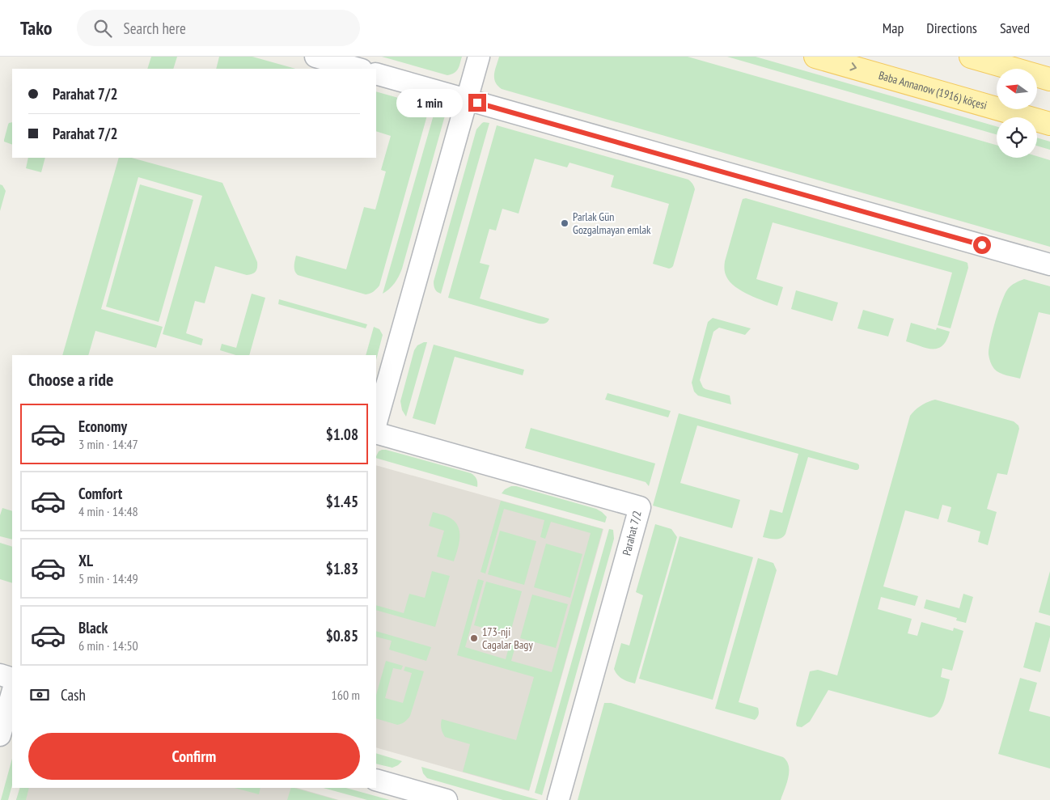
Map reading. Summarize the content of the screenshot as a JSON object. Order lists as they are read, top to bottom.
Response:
{
  "streets": {
    "main road": ["Baba Annanow (1916) köçesi"],
    "street": ["Parahat 7/2"]
  },
  "places": ["Parlak Gün Gozgalmayan emlak", "173-nji Cagalar Bagy"],
  "north": "left",
  "page": {
    "header": "Tako",
    "search": "Search here",
    "nav": ["Map", "Directions", "Saved"],
    "banner": ["Parahat 7/2", "Parahat 7/2"],
    "bubble": "1 min",
    "heading": "Choose a ride",
    "list": [
      {
        "name": "Economy",
        "note": "3 min · 14:47",
        "value": "$1.08"
      },
      {
        "name": "Comfort",
        "note": "4 min · 14:48",
        "value": "$1.45"
      },
      {
        "name": "XL",
        "note": "5 min · 14:49",
        "value": "$1.83"
      },
      {
        "name": "Black",
        "note": "6 min · 14:50",
        "value": "$0.85"
      }
    ],
    "pay": ["Cash", "160 m"],
    "buttons": "Confirm"
  }
}
